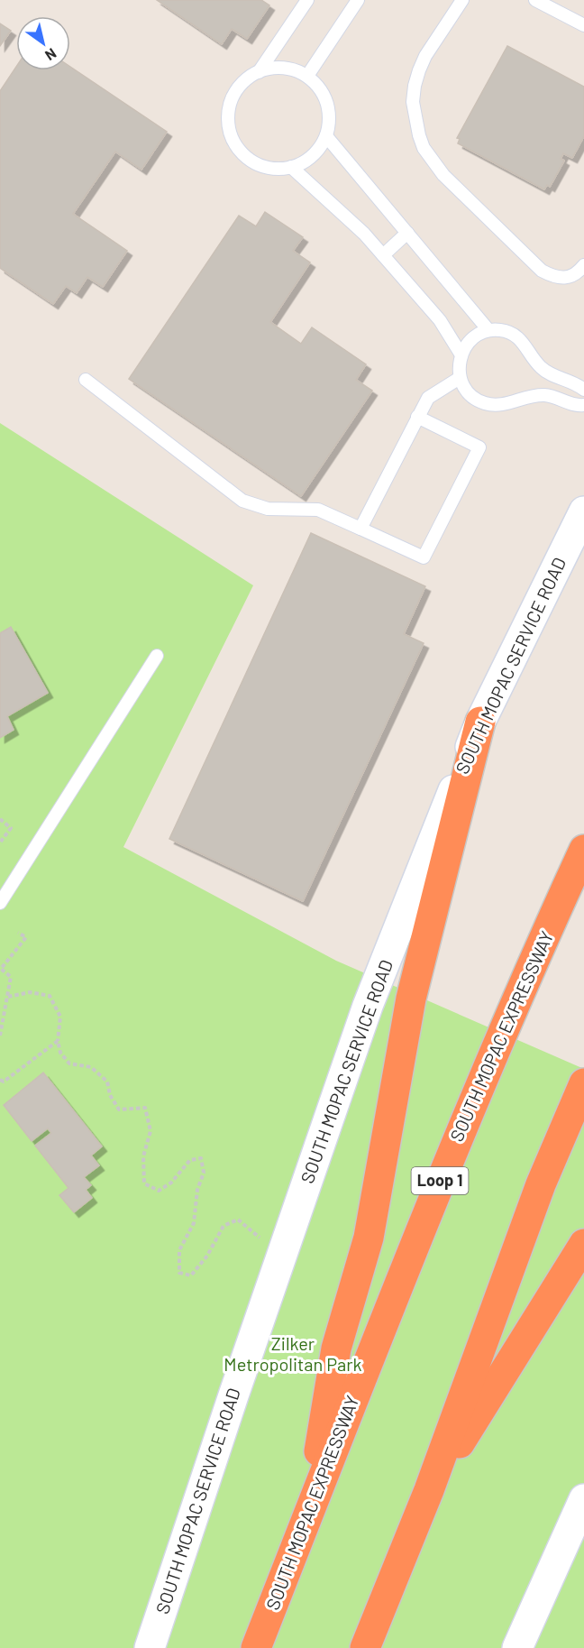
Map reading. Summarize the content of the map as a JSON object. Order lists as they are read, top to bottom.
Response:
{
  "streets": {
    "highway": ["SOUTH MOPAC EXPRESSWAY", "Loop 1"],
    "main road": ["SOUTH MOPAC SERVICE ROAD"]
  },
  "parks": ["Zilker Metropolitan Park"],
  "north": "bottom right"
}
